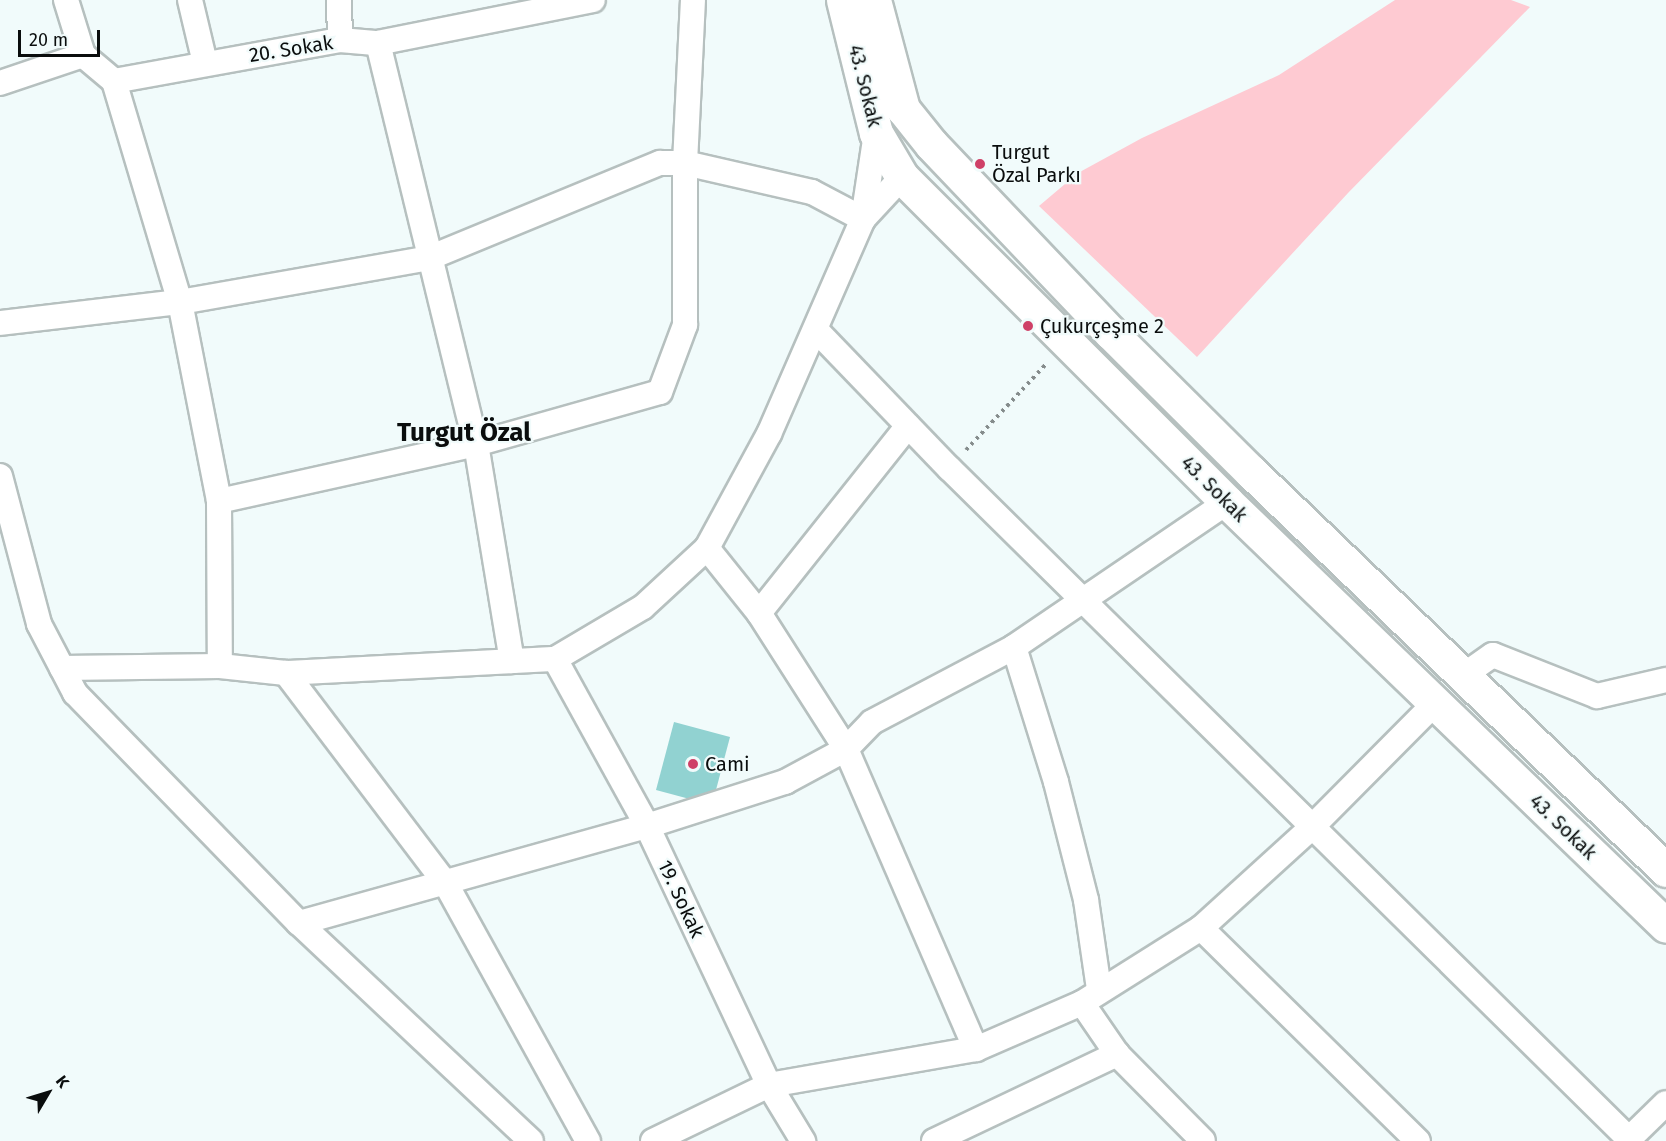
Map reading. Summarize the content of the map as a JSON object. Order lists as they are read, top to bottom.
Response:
{
  "streets": {
    "street": ["20. Sokak", "43. Sokak", "19. Sokak"]
  },
  "districts": ["Turgut Özal"],
  "places": ["Turgut Özal Parkı", "Çukurçeşme 2", "Cami"],
  "scale_bar": "20 m",
  "north": "top right"
}
